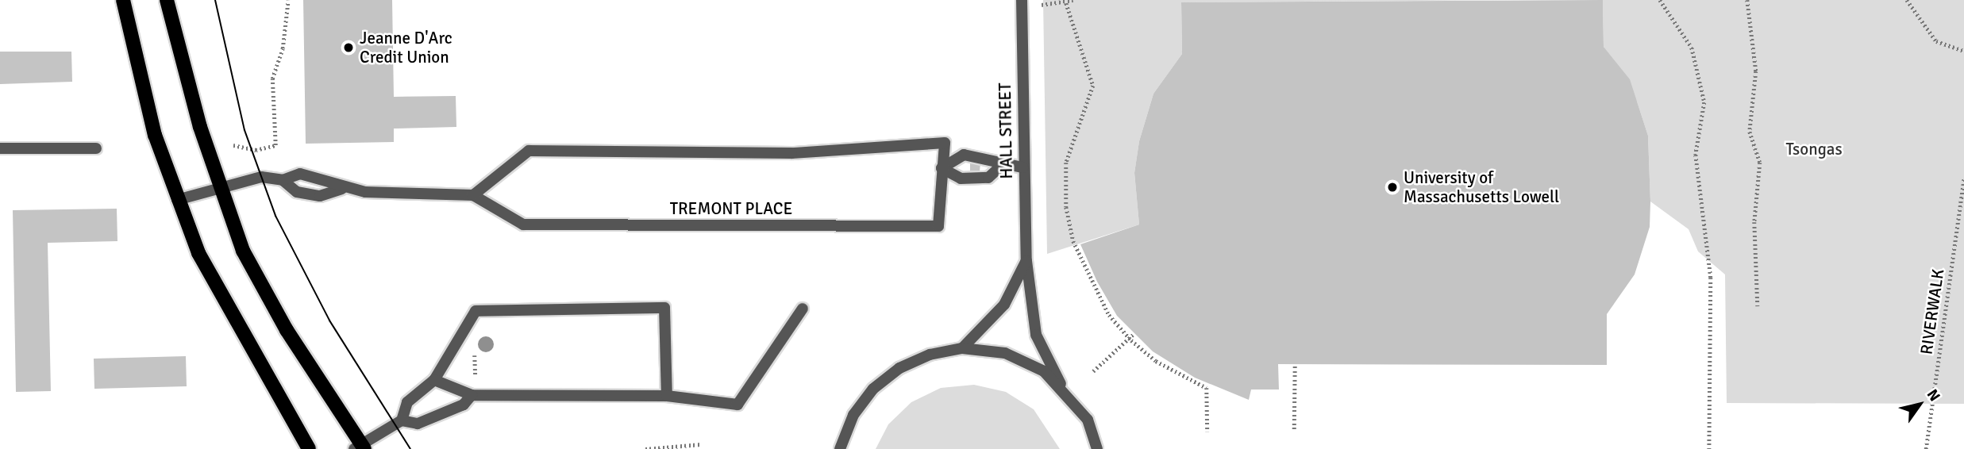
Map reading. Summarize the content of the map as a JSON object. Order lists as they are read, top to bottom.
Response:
{
  "streets": {
    "street": ["HALL STREET", "TREMONT PLACE"],
    "path": ["RIVERWALK"]
  },
  "parks": ["Tsongas"],
  "places": ["Jeanne D'Arc Credit Union", "University of Massachusetts Lowell"],
  "north": "top right"
}
